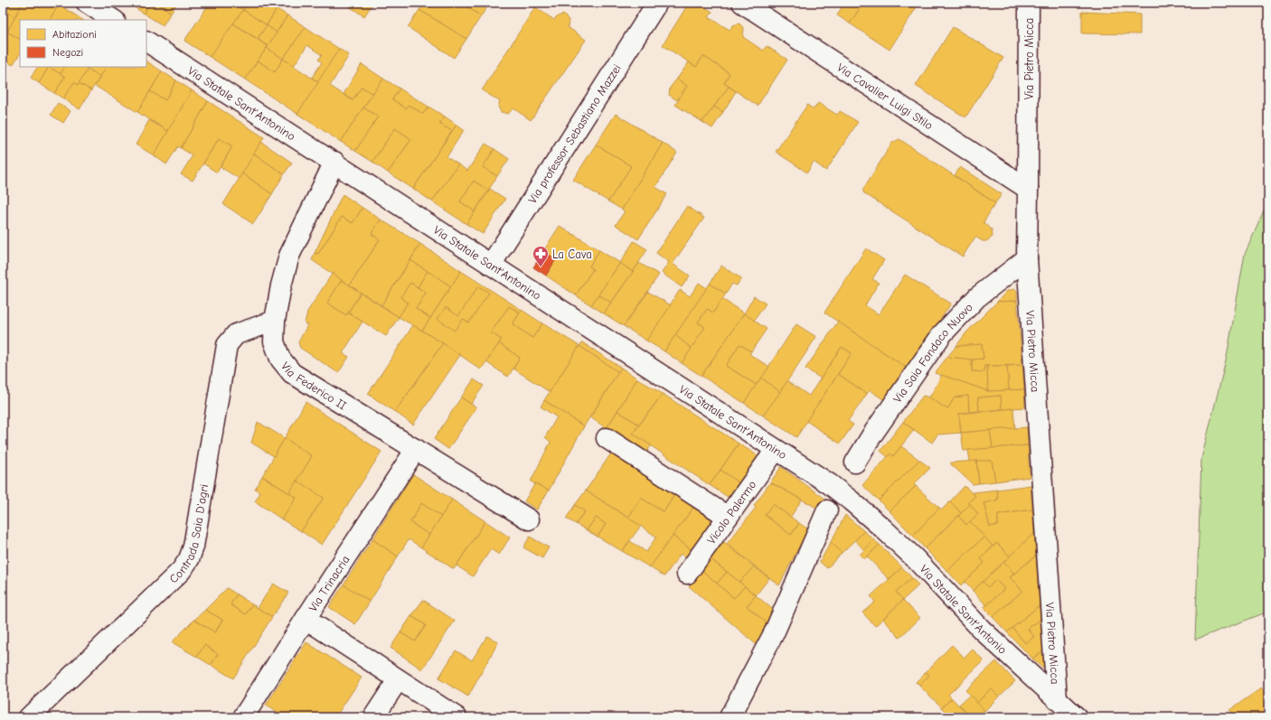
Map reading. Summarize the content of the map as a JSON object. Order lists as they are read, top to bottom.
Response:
{
  "streets": {
    "street": [
      "Via Pietro Micca",
      "Via Cavalier Luigi Stilo",
      "Via Statale Sant'Antonino",
      "Via professor Sebastiano Mazzei",
      "Via Saia Fondaco Nuovo",
      "Via Federico II",
      "Vicolo Palermo",
      "Contrada Saia D'agri",
      "Via Trinacria",
      "Via Statale Sant'Antonio"
    ]
  },
  "crossings": [
    ["Via Pietro Micca", "Via Cavalier Luigi Stilo"],
    ["Via Pietro Micca", "Via Saia Fondaco Nuovo"],
    ["Via Pietro Micca", "Via Statale Sant'Antonio"],
    ["Via Statale Sant'Antonino", "Via professor Sebastiano Mazzei"],
    ["Via Statale Sant'Antonino", "Via Federico II"],
    ["Via Statale Sant'Antonino", "Vicolo Palermo"],
    ["Via Statale Sant'Antonino", "Via Statale Sant'Antonio"],
    ["Via Federico II", "Contrada Saia D'agri"],
    ["Via Federico II", "Via Trinacria"]
  ],
  "places": {
    "pharmacy": ["La Cava"]
  },
  "legend": ["Abitazioni", "Negozi"]
}
